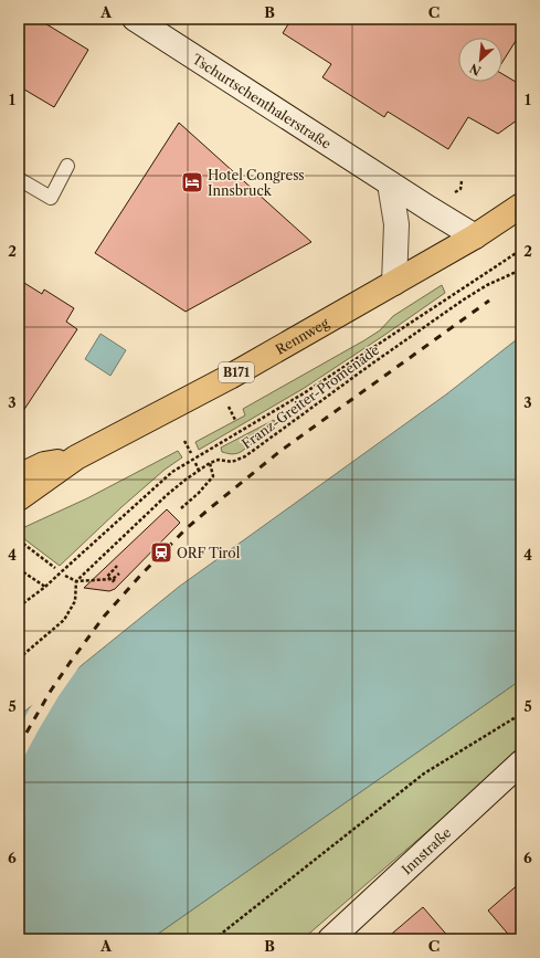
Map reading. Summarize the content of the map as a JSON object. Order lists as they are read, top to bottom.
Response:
{
  "streets": {
    "main road": ["Rennweg", "B171"],
    "street": ["Tschurtschenthalerstraße", "Innstraße"],
    "path": ["Franz-Greiter-Promenade"]
  },
  "crossings": [
    ["Tschurtschenthalerstraße", "Rennweg"]
  ],
  "places": {
    "hotel": ["Hotel Congress Innsbruck"],
    "station": ["ORF Tirol"]
  },
  "north": "bottom left",
  "grid": {
    "columns": ["A", "B", "C"],
    "rows": [
      "1",
      "2",
      "3",
      "4",
      "5",
      "6"
    ]
  }
}
